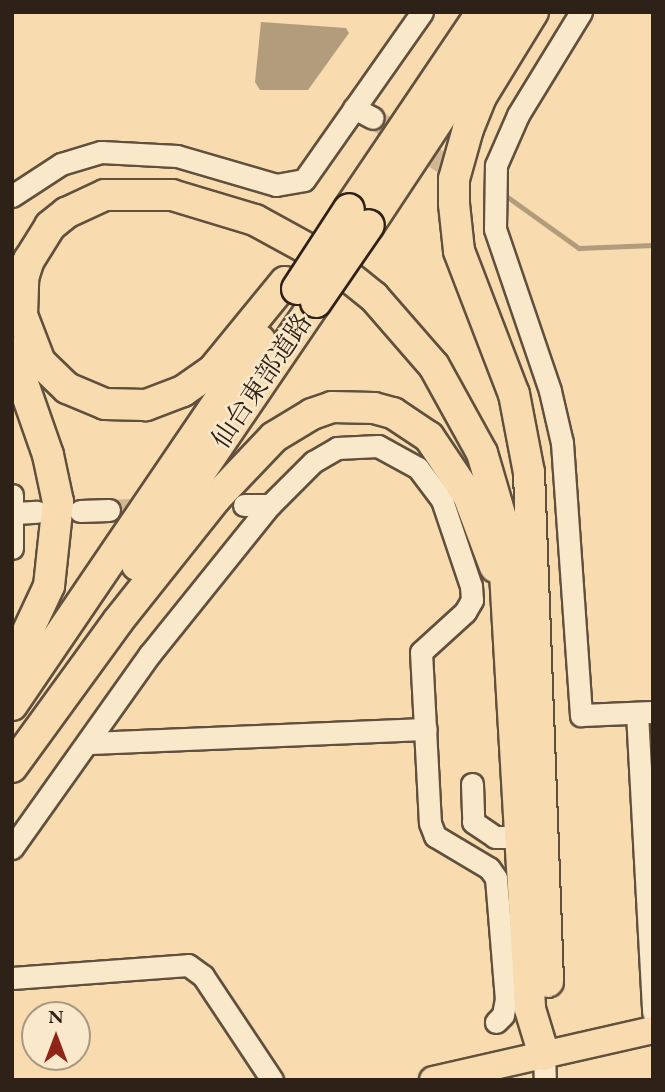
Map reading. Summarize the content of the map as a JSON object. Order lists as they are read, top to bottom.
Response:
{
  "streets": {
    "highway": ["仙台東部道路"]
  },
  "north": "top"
}
